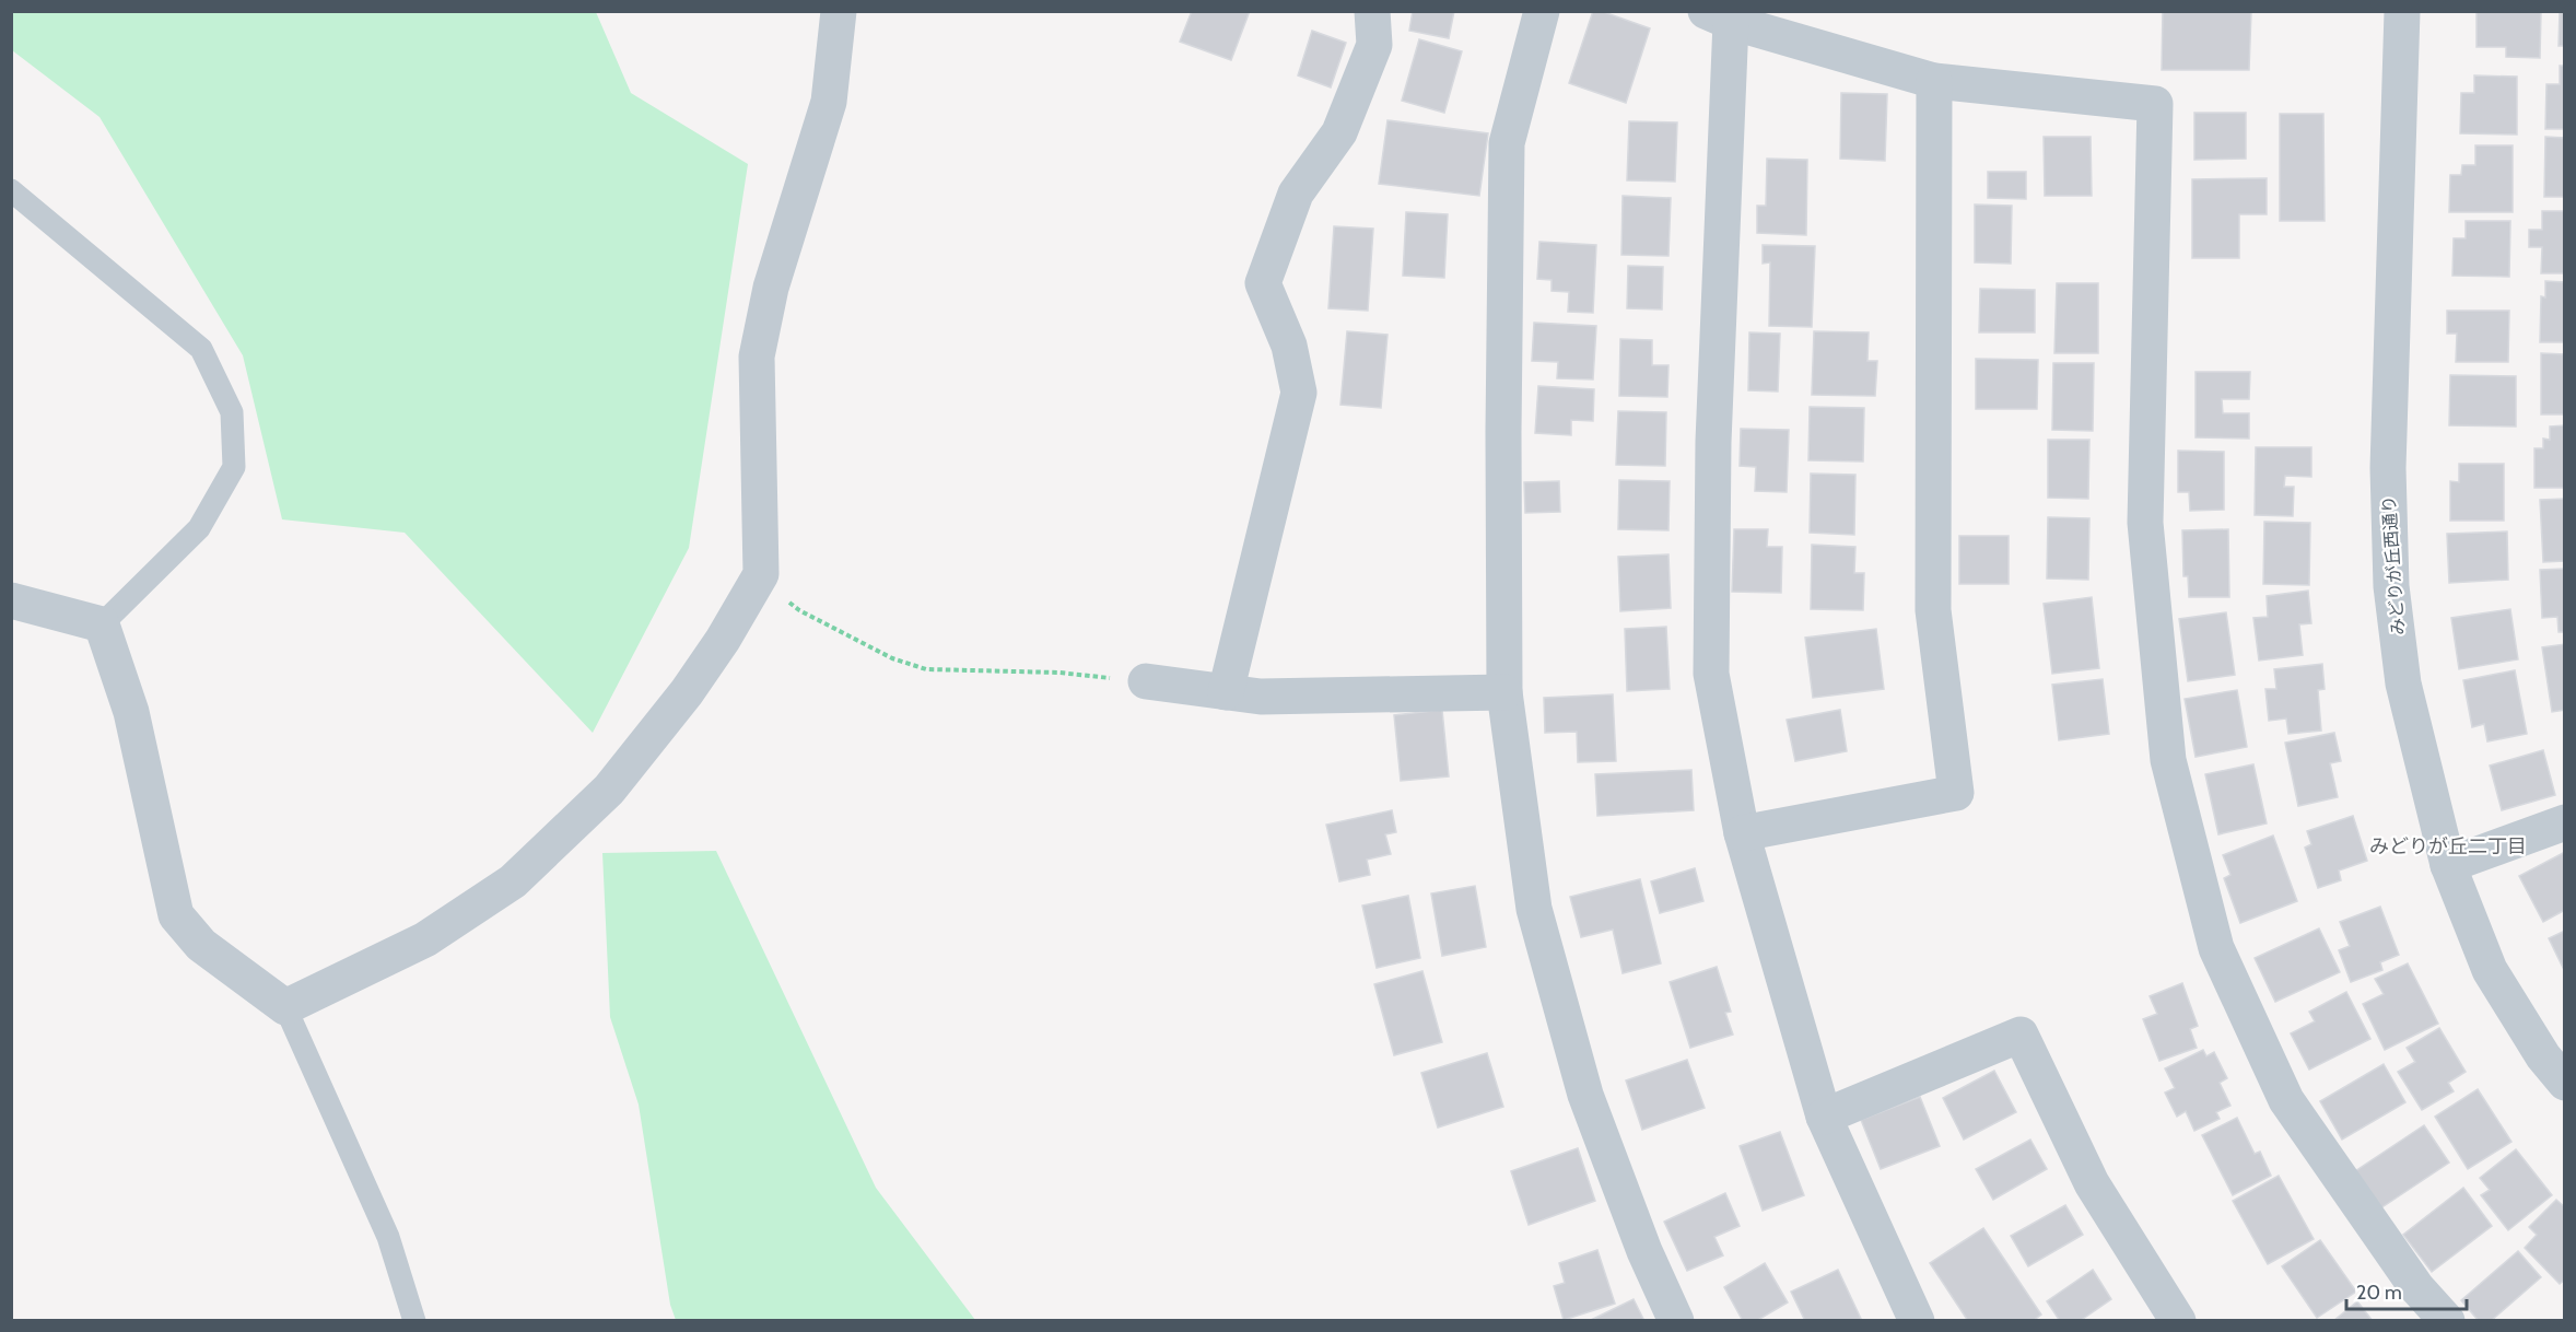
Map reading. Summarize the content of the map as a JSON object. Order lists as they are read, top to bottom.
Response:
{
  "streets": {
    "street": ["みどりが丘西通り"]
  },
  "districts": ["みどりが丘二丁目"],
  "scale_bar": "20 m"
}
